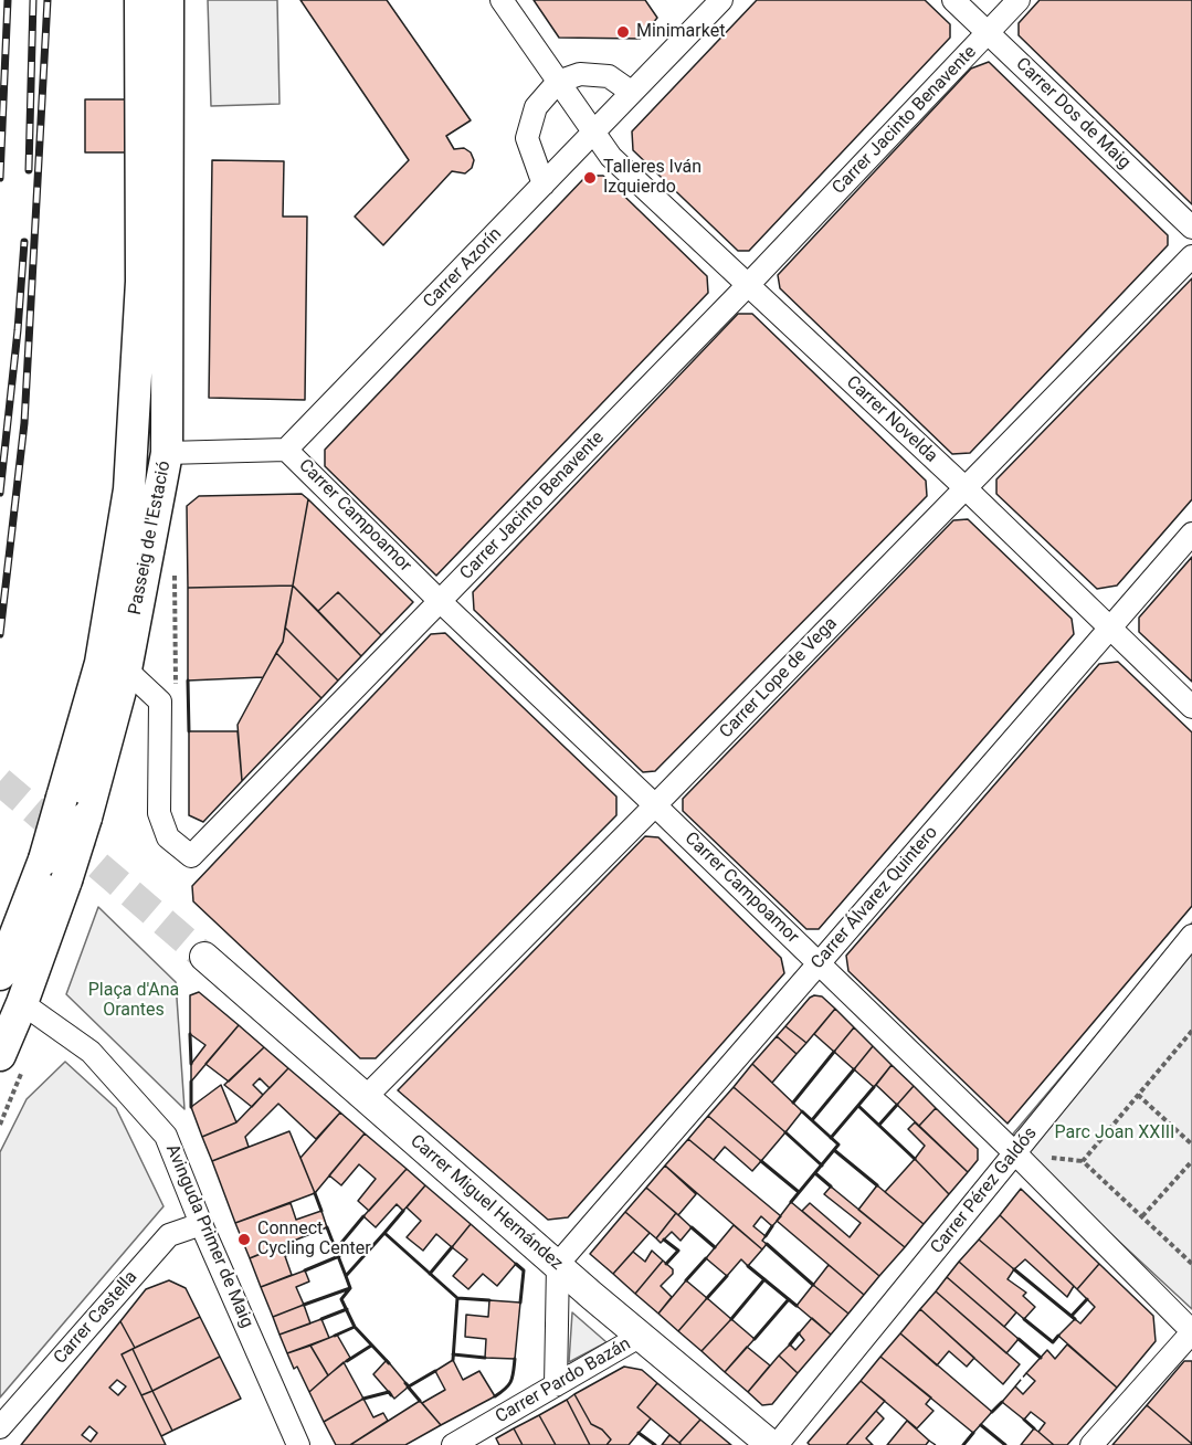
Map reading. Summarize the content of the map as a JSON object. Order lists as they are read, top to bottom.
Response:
{
  "streets": {
    "main road": ["Passeig de l'Estació"],
    "street": [
      "Carrer Dos de Maig",
      "Carrer Jacinto Benavente",
      "Carrer Azorín",
      "Carrer Novelda",
      "Carrer Campoamor",
      "Carrer Lope de Vega",
      "Carrer Álvarez Quintero",
      "Carrer Pérez Galdós",
      "Carrer Miguel Hernández",
      "Avinguda Primer de Maig",
      "Carrer Castella",
      "Carrer Pardo Bazán"
    ]
  },
  "crossings": [
    ["Carrer Dos de Maig", "Carrer Jacinto Benavente"],
    ["Carrer Jacinto Benavente", "Carrer Novelda"],
    ["Carrer Jacinto Benavente", "Carrer Campoamor"],
    ["Carrer Jacinto Benavente", "Passeig de l'Estació"],
    ["Carrer Azorín", "Carrer Novelda"],
    ["Carrer Azorín", "Carrer Campoamor"],
    ["Carrer Novelda", "Carrer Lope de Vega"],
    ["Carrer Novelda", "Carrer Álvarez Quintero"],
    ["Carrer Campoamor", "Carrer Lope de Vega"],
    ["Carrer Campoamor", "Carrer Álvarez Quintero"],
    ["Carrer Campoamor", "Carrer Pérez Galdós"],
    ["Passeig de l'Estació", "Avinguda Primer de Maig"],
    ["Carrer Lope de Vega", "Carrer Miguel Hernández"],
    ["Carrer Álvarez Quintero", "Carrer Miguel Hernández"],
    ["Carrer Miguel Hernández", "Carrer Pardo Bazán"],
    ["Avinguda Primer de Maig", "Carrer Castella"]
  ],
  "parks": ["Plaça d'Ana Orantes", "Parc Joan XXIII"],
  "places": ["Minimarket", "Talleres Iván Izquierdo", "Connect Cycling Center"]
}
